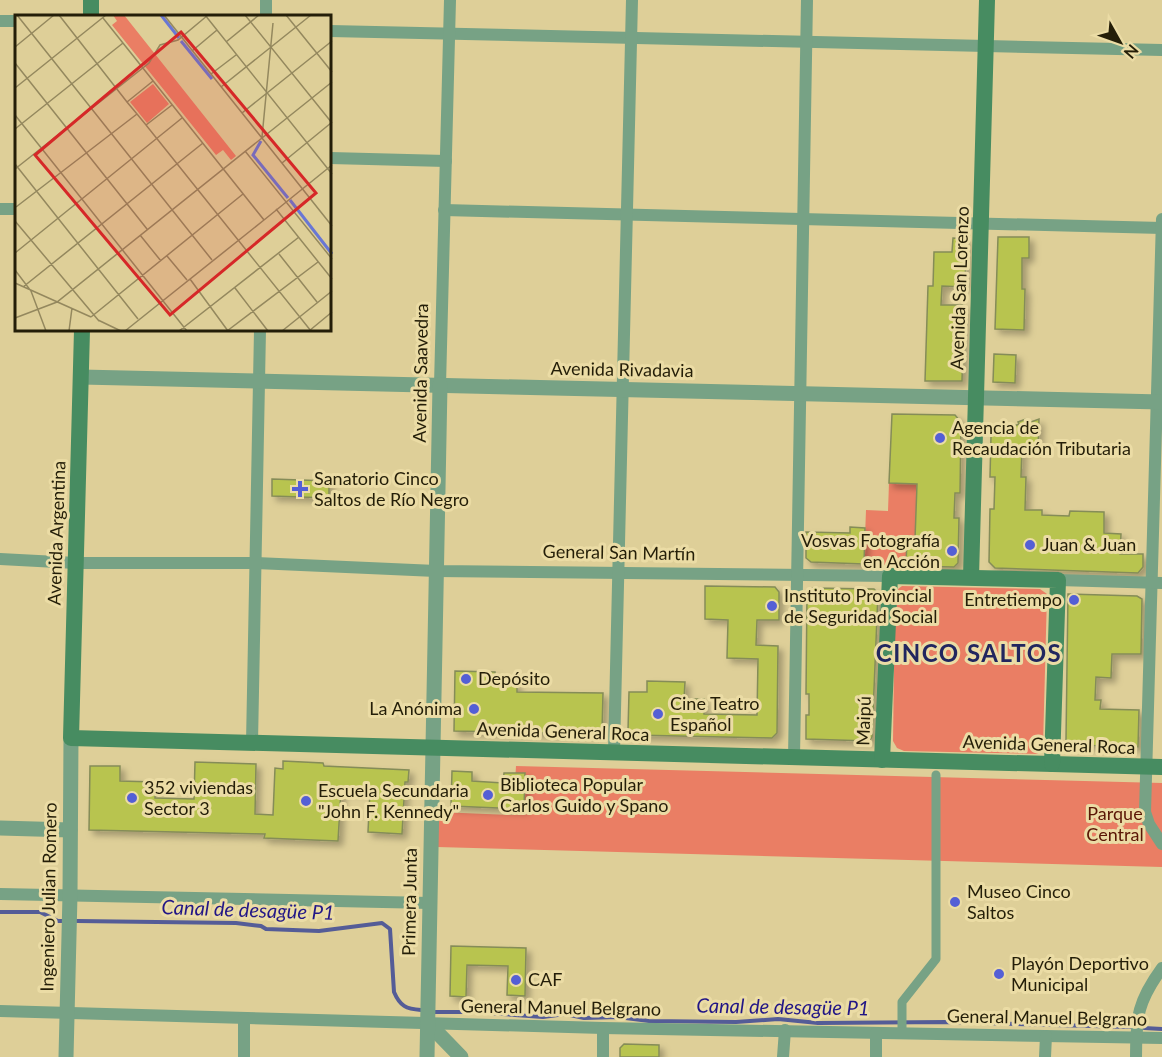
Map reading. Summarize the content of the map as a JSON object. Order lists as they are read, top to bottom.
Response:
{
  "streets": {
    "main road": [
      "Avenida San Lorenzo",
      "Avenida Argentina",
      "General San Martín",
      "Maipú",
      "Avenida General Roca"
    ],
    "street": [
      "Avenida Rivadavia",
      "Avenida Saavedra",
      "Ingeniero Julian Romero",
      "Primera Junta",
      "General Manuel Belgrano"
    ]
  },
  "crossings": [
    ["Avenida San Lorenzo", "Avenida Rivadavia"],
    ["Avenida San Lorenzo", "General San Martín"],
    ["Avenida Rivadavia", "Avenida Saavedra"],
    ["Avenida Rivadavia", "Avenida Argentina"],
    ["Avenida Saavedra", "General San Martín"],
    ["Avenida Saavedra", "Avenida General Roca"],
    ["Avenida Saavedra", "Primera Junta"],
    ["Avenida Argentina", "General San Martín"],
    ["Avenida Argentina", "Avenida General Roca"],
    ["Avenida Argentina", "Ingeniero Julian Romero"],
    ["General San Martín", "Maipú"],
    ["Maipú", "Avenida General Roca"],
    ["Avenida General Roca", "Ingeniero Julian Romero"],
    ["Avenida General Roca", "Primera Junta"],
    ["Ingeniero Julian Romero", "General Manuel Belgrano"],
    ["Primera Junta", "General Manuel Belgrano"]
  ],
  "districts": ["CINCO SALTOS"],
  "water": ["Canal de desagüe P1"],
  "parks": ["Parque Central"],
  "places": {
    "other": [
      "Agencia de Recaudación Tributaria",
      "Juan & Juan",
      "Vosvas Fotografía en Acción",
      "Entretiempo",
      "Instituto Provincial de Seguridad Social",
      "Depósito",
      "La Anónima",
      "Cine Teatro Español",
      "Biblioteca Popular Carlos Guido y Spano",
      "352 viviendas Sector 3",
      "Escuela Secundaria \"John F. Kennedy\"",
      "Museo Cinco Saltos",
      "Playón Deportivo Municipal",
      "CAF"
    ],
    "health": ["Sanatorio Cinco Saltos de Río Negro"]
  },
  "north": "bottom right"
}
